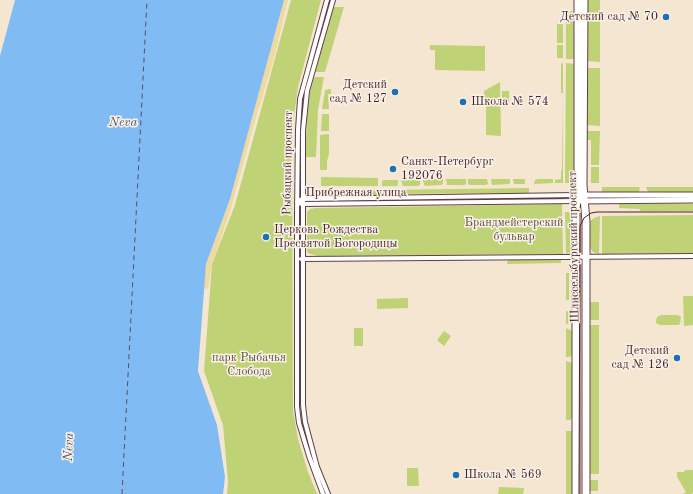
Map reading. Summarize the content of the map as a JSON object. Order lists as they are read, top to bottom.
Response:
{
  "streets": {
    "main road": ["Шлиссельбургский проспект"],
    "street": ["Рыбацкий проспект", "Прибрежная улица"]
  },
  "crossings": [
    ["Рыбацкий проспект", "Прибрежная улица"],
    ["Прибрежная улица", "Шлиссельбургский проспект"]
  ],
  "water": ["Neva"],
  "parks": ["Брандмейстерский бульвар", "парк Рыбачья Слобода"],
  "places": [
    "Детский сад № 70",
    "Детский сад № 127",
    "Школа № 574",
    "Санкт-Петербург 192076",
    "Церковь Рождества Пресвятой Богородицы",
    "Детский сад № 126",
    "Школа № 569"
  ]
}
